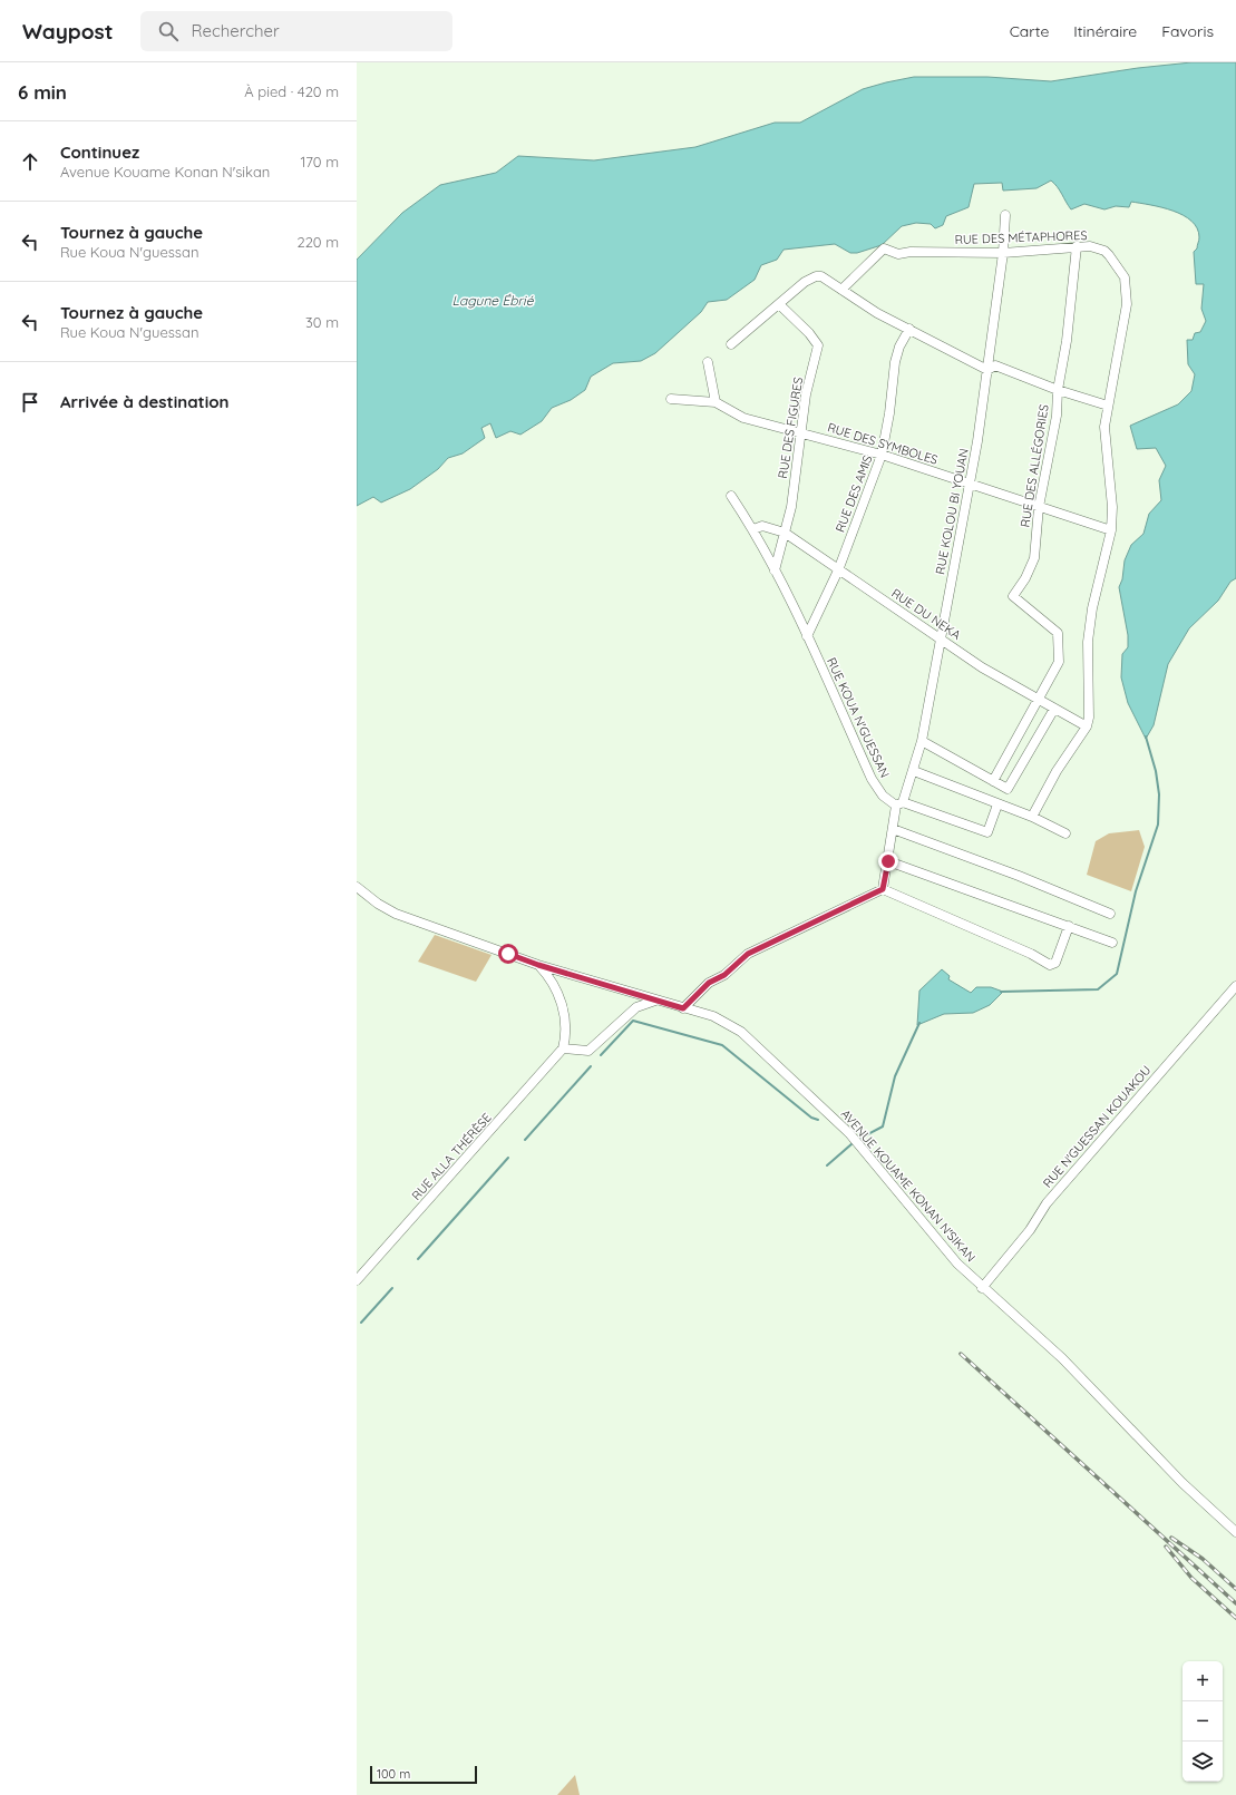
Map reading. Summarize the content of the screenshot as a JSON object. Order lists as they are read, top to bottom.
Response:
{
  "streets": {
    "street": [
      "RUE DES MÉTAPHORES",
      "RUE DES FIGURES",
      "RUE DES SYMBOLES",
      "RUE DES ALLÉGORIES",
      "RUE DES AMIS",
      "RUE KOLOU BI YOUAN",
      "RUE DU NEKA",
      "RUE KOUA N'GUESSAN",
      "RUE N'GUESSAN KOUAKOU",
      "RUE ALLA THÉRÈSE",
      "AVENUE KOUAME KONAN N'SIKAN"
    ]
  },
  "crossings": [
    ["RUE DES MÉTAPHORES", "RUE DES SYMBOLES"],
    ["RUE DES MÉTAPHORES", "RUE DES ALLÉGORIES"],
    ["RUE DES MÉTAPHORES", "RUE KOLOU BI YOUAN"],
    ["RUE DES MÉTAPHORES", "RUE DU NEKA"],
    ["RUE DES FIGURES", "RUE DES SYMBOLES"],
    ["RUE DES FIGURES", "RUE DU NEKA"],
    ["RUE DES FIGURES", "RUE KOUA N'GUESSAN"],
    ["RUE DES SYMBOLES", "RUE DES ALLÉGORIES"],
    ["RUE DES SYMBOLES", "RUE DES AMIS"],
    ["RUE DES SYMBOLES", "RUE KOLOU BI YOUAN"],
    ["RUE DES ALLÉGORIES", "RUE DU NEKA"],
    ["RUE DES AMIS", "RUE DU NEKA"],
    ["RUE DES AMIS", "RUE KOUA N'GUESSAN"],
    ["RUE KOLOU BI YOUAN", "RUE DU NEKA"],
    ["RUE KOLOU BI YOUAN", "RUE KOUA N'GUESSAN"],
    ["RUE DU NEKA", "RUE KOUA N'GUESSAN"],
    ["RUE N'GUESSAN KOUAKOU", "AVENUE KOUAME KONAN N'SIKAN"]
  ],
  "water": ["Lagune Ébrié"],
  "scale_bar": "100 m",
  "page": {
    "header": "Waypost",
    "search": "Rechercher",
    "nav": ["Carte", "Itinéraire", "Favoris"],
    "heading": ["6 min", "À pied · 420 m"],
    "list": [
      ["Continuez", "Avenue Kouame Konan N'sikan", "170 m"],
      ["Tournez à gauche", "Rue Koua N'guessan", "220 m"],
      ["Tournez à gauche", "Rue Koua N'guessan", "30 m"],
      "Arrivée à destination"
    ],
    "map_buttons": ["+", "−"],
    "scale": "100 m"
  }
}
